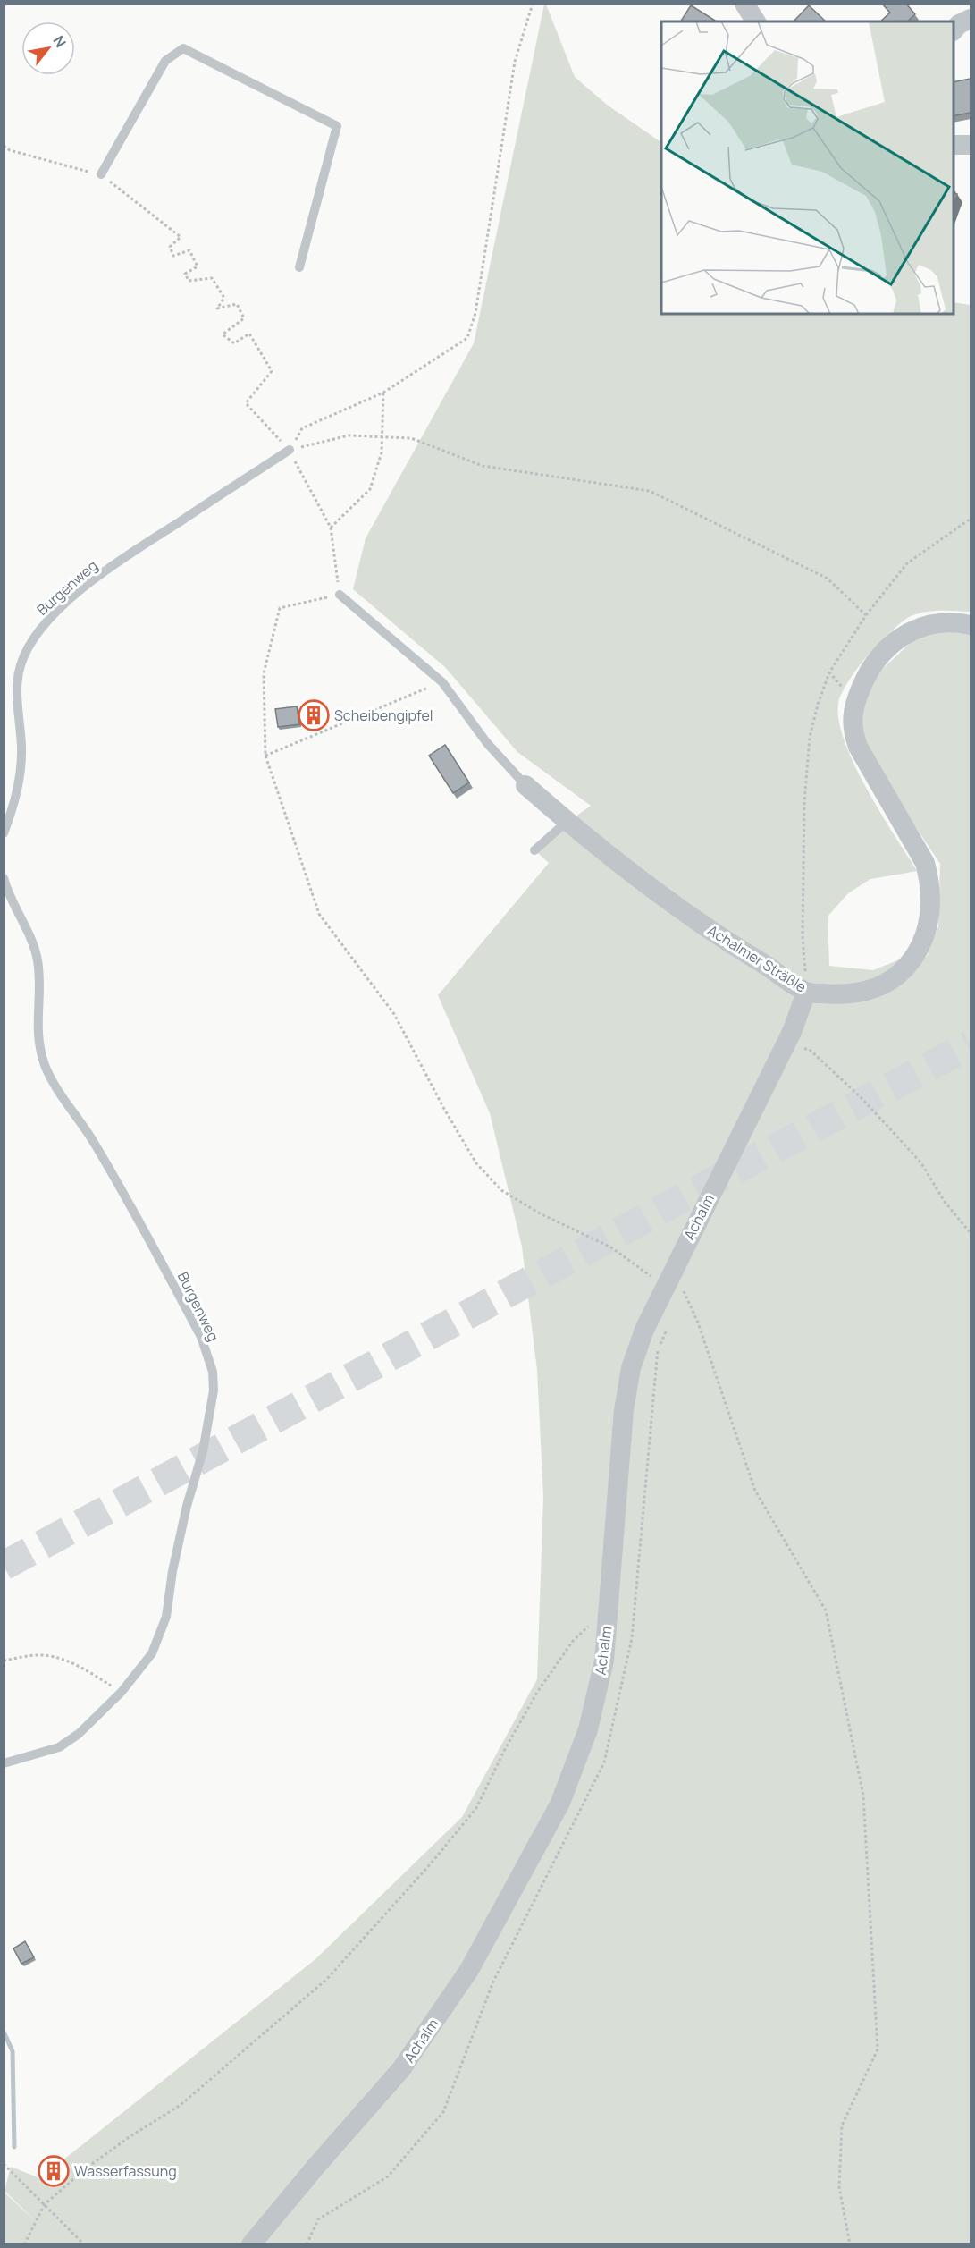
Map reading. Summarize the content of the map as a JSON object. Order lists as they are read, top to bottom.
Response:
{
  "streets": {
    "street": ["Achalmer Sträßle", "Achalm"],
    "lane": ["Burgenweg"]
  },
  "crossings": [
    ["Achalmer Sträßle", "Achalm"]
  ],
  "places": {
    "building": ["Scheibengipfel", "Wasserfassung"]
  },
  "north": "top right"
}
